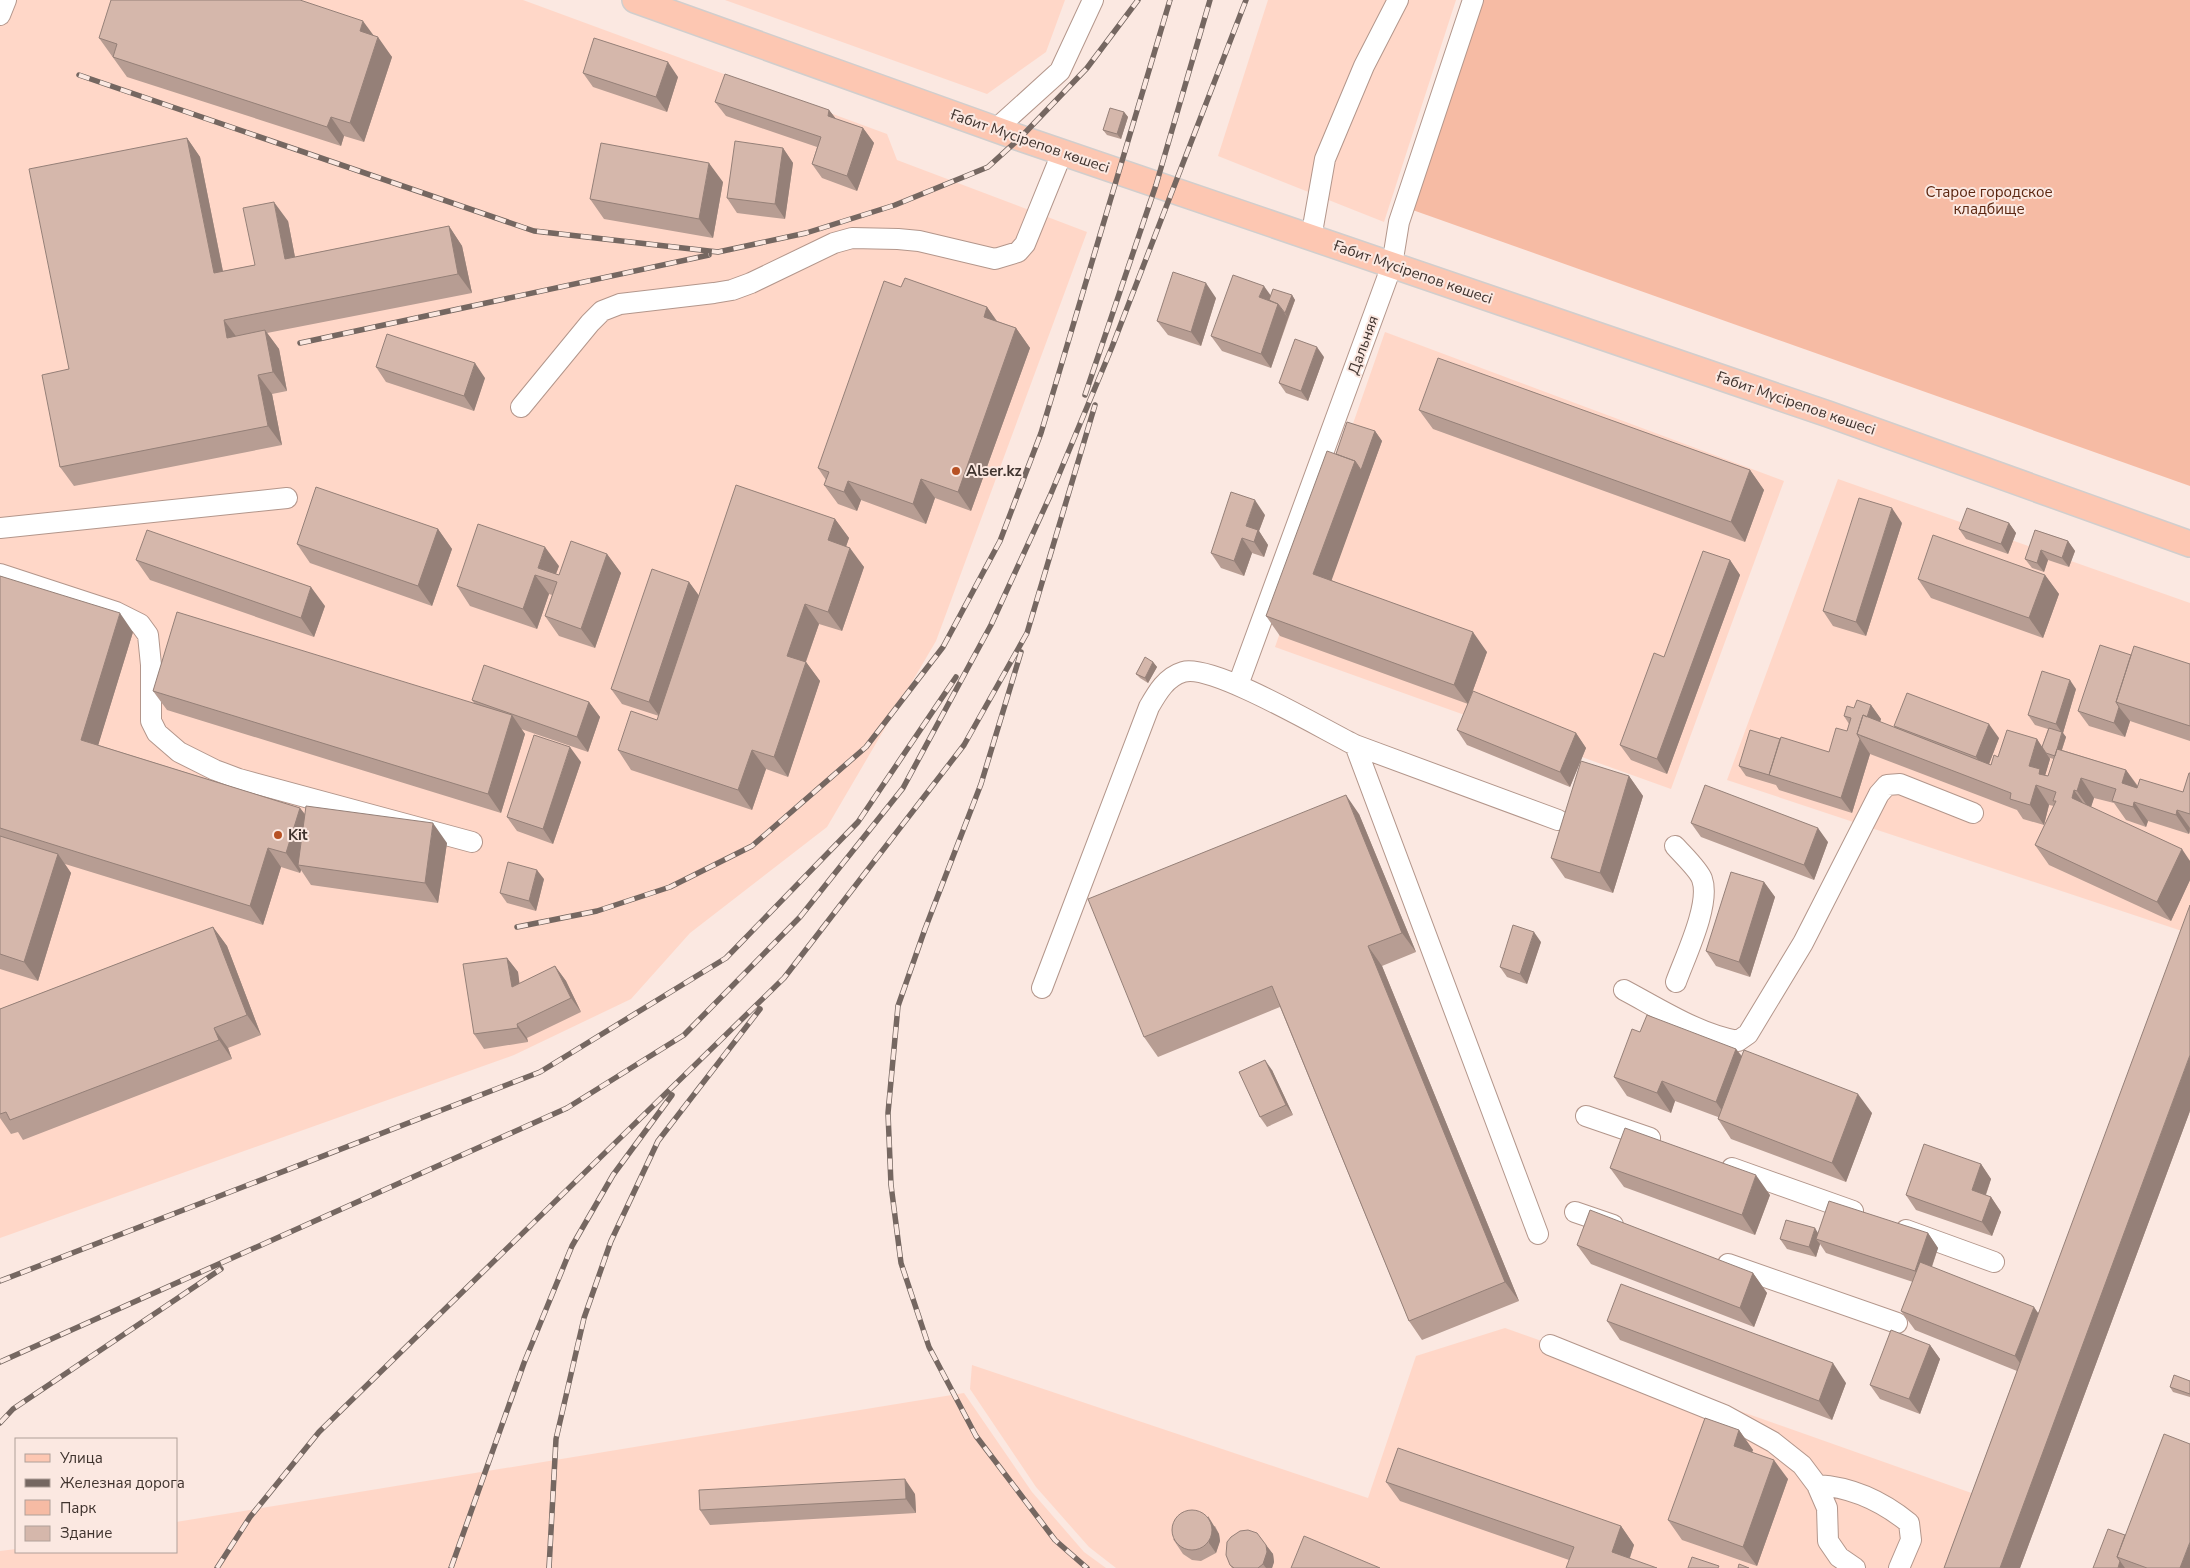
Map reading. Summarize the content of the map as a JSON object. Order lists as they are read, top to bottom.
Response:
{
  "streets": {
    "main road": ["Ғабит Мүсірепов көшесі"],
    "lane": ["Дальняя"]
  },
  "crossings": [
    ["Ғабит Мүсірепов көшесі", "Дальняя"]
  ],
  "parks": ["Старое городское кладбище"],
  "places": ["Alser.kz", "Kit"],
  "legend": [
    "Улица",
    "Железная дорога",
    "Парк",
    "Здание"
  ]
}
